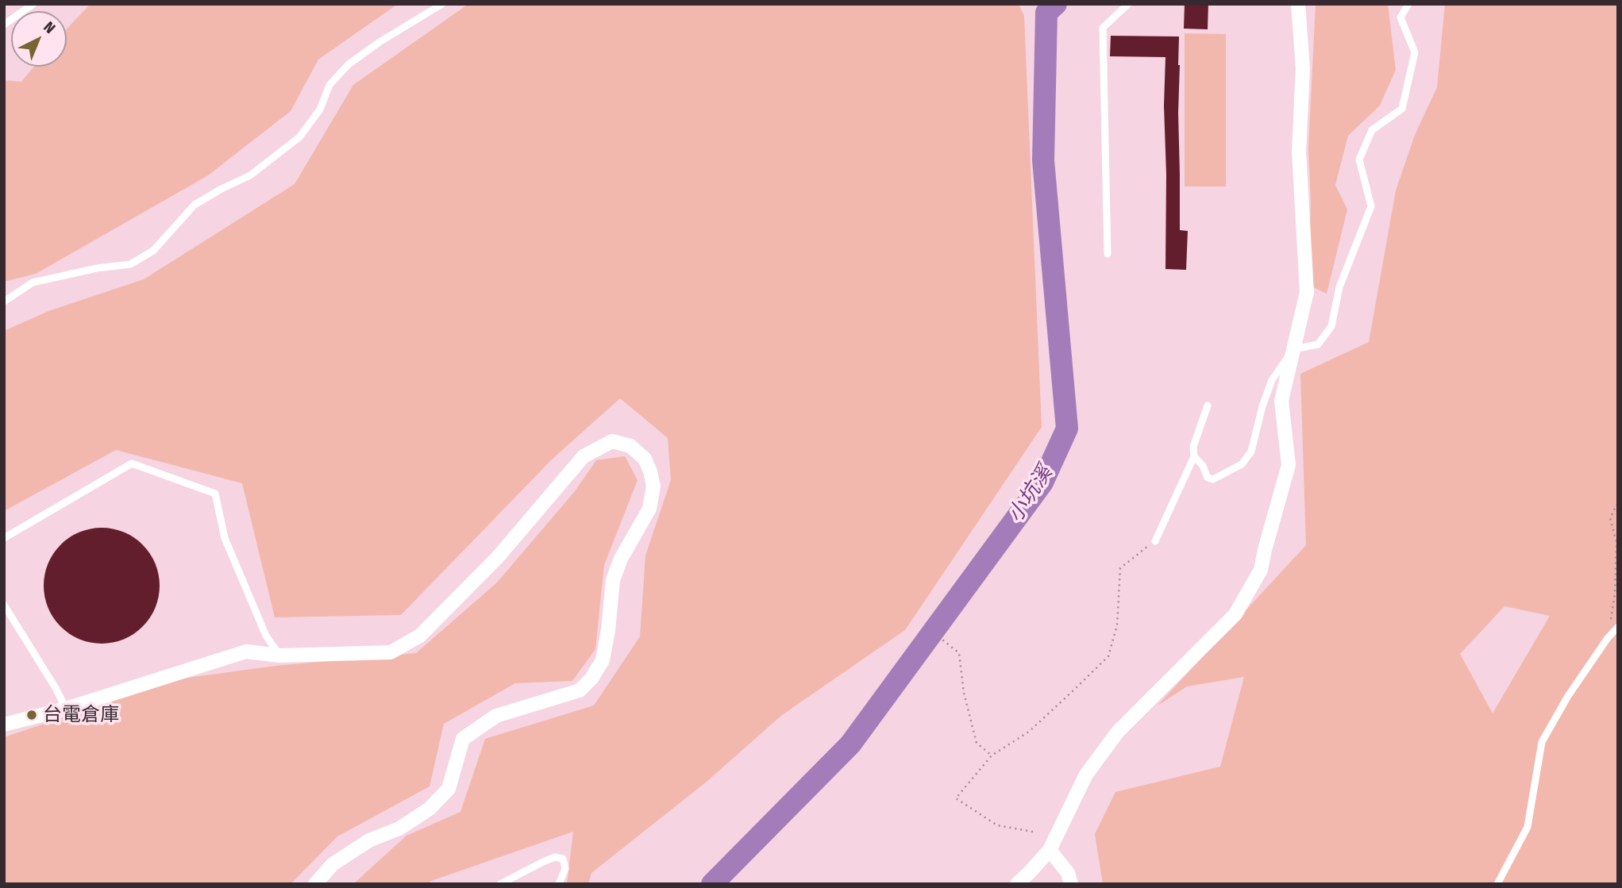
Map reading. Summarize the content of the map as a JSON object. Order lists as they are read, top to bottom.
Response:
{
  "water": ["小坑溪"],
  "places": ["台電倉庫"],
  "north": "top right"
}
